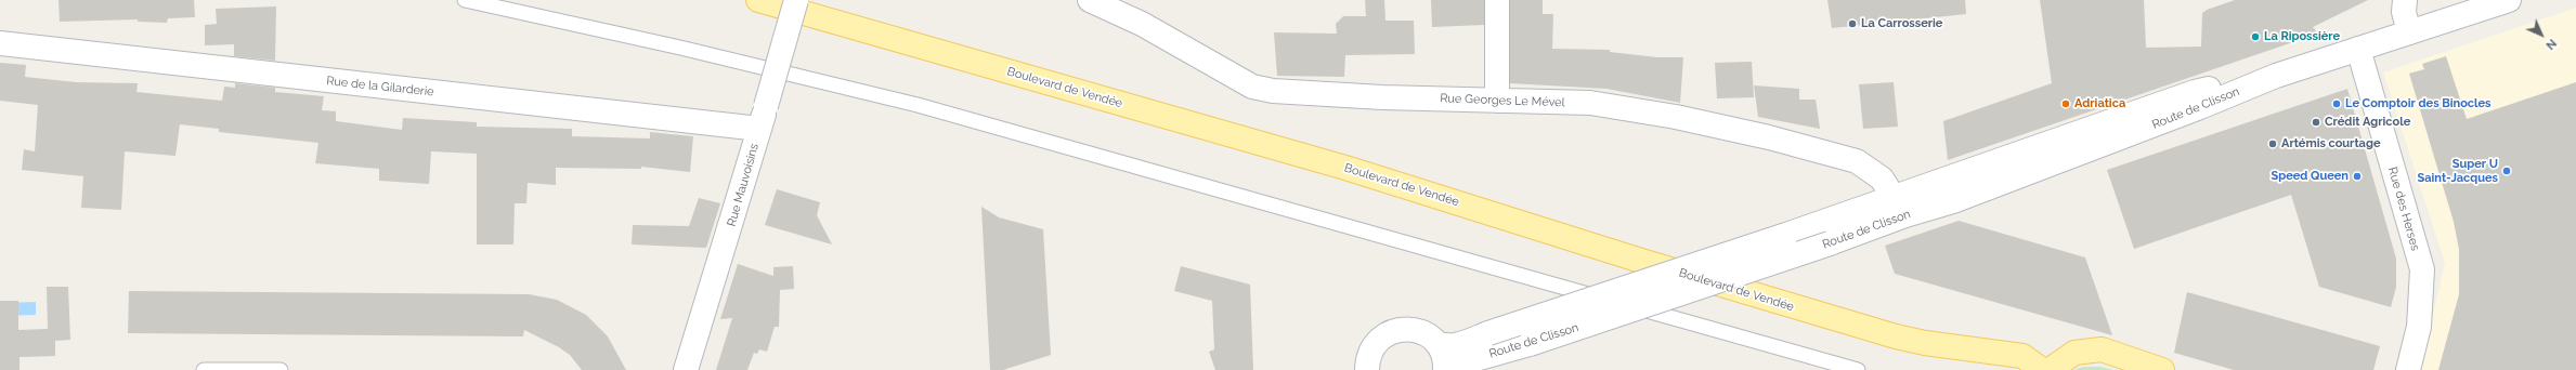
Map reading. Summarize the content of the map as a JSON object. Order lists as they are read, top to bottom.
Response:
{
  "streets": {
    "main road": ["Boulevard de Vendée"],
    "street": [
      "Rue de la Gilarderie",
      "Rue Georges Le Mével",
      "Route de Clisson",
      "Rue Mauvoisins",
      "Rue des Herses"
    ]
  },
  "crossings": [
    ["Rue de la Gilarderie", "Rue Mauvoisins"],
    ["Rue Georges Le Mével", "Route de Clisson"],
    ["Route de Clisson", "Rue des Herses"]
  ],
  "places": [
    "La Carrosserie",
    "La Ripossière",
    "Adriatica",
    "Le Comptoir des Binocles",
    "Crédit Agricole",
    "Artémis courtage",
    "Super U Saint-Jacques",
    "Speed Queen"
  ],
  "north": "bottom right"
}
